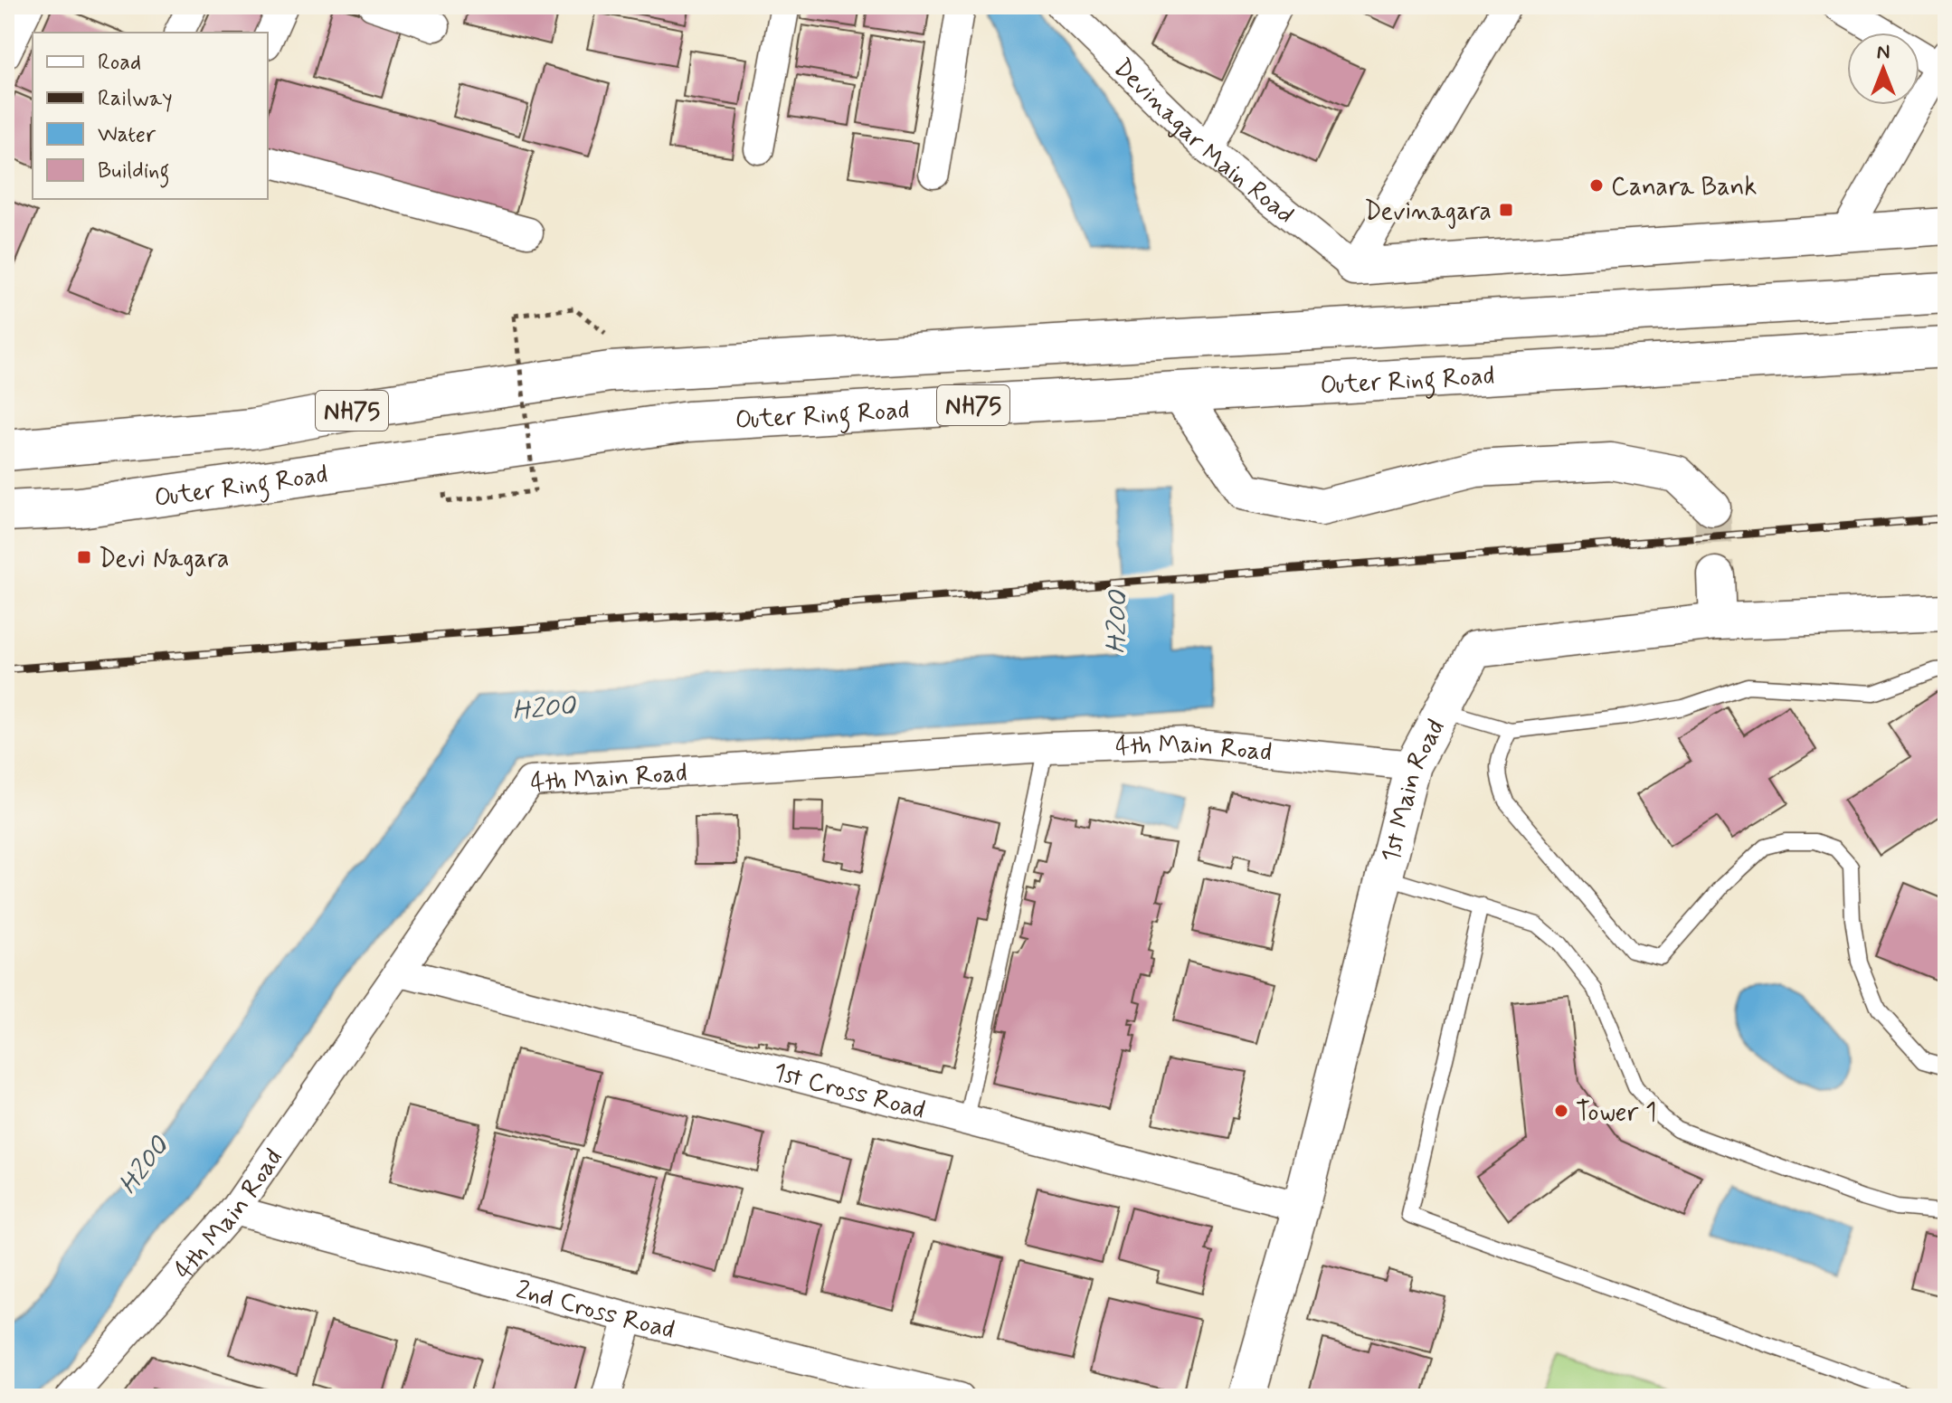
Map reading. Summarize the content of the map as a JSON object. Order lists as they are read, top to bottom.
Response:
{
  "streets": {
    "highway": ["Outer Ring Road", "NH75"],
    "street": [
      "Devinagar Main Road",
      "4th Main Road",
      "1st Main Road",
      "1st Cross Road",
      "2nd Cross Road"
    ]
  },
  "crossings": [
    ["4th Main Road", "1st Main Road"],
    ["4th Main Road", "1st Cross Road"],
    ["4th Main Road", "2nd Cross Road"],
    ["1st Main Road", "1st Cross Road"]
  ],
  "water": ["H200"],
  "places": {
    "other": ["Canara Bank", "Tower 1"],
    "transit": ["Devinagara", "Devi Nagara"]
  },
  "legend": [
    "Road",
    "Railway",
    "Water",
    "Building"
  ],
  "north": "top"
}
